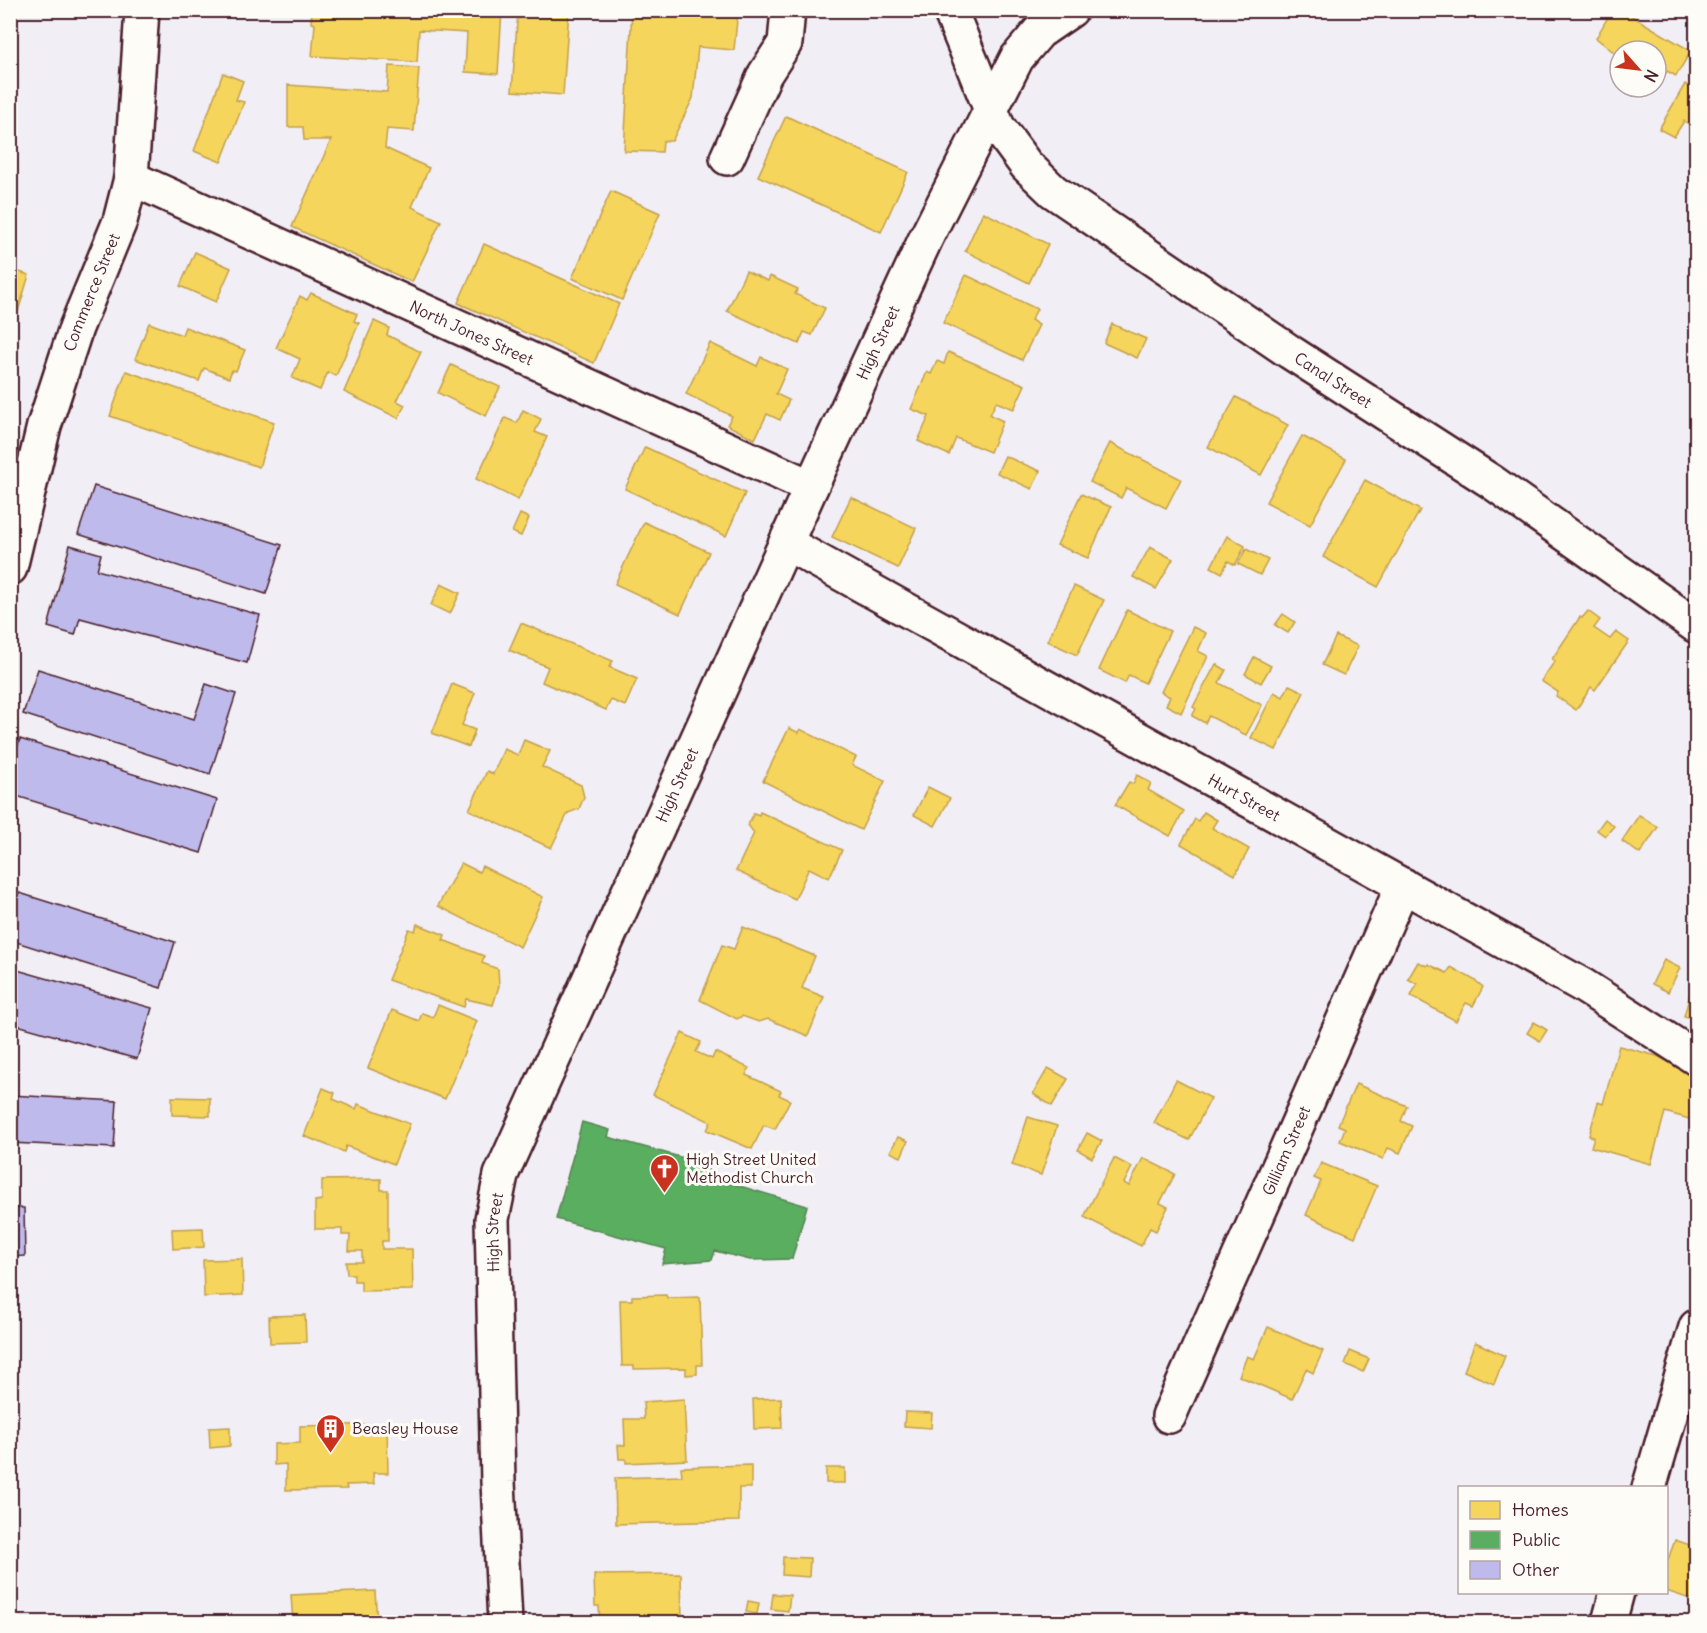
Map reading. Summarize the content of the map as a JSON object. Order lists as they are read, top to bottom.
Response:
{
  "streets": {
    "street": [
      "Commerce Street",
      "North Jones Street",
      "High Street",
      "Canal Street",
      "Hurt Street",
      "Gilliam Street"
    ]
  },
  "crossings": [
    ["Commerce Street", "North Jones Street"],
    ["North Jones Street", "High Street"],
    ["High Street", "Canal Street"],
    ["High Street", "Hurt Street"],
    ["Hurt Street", "Gilliam Street"]
  ],
  "places": {
    "church": ["High Street United Methodist Church"],
    "building": ["Beasley House"]
  },
  "legend": ["Homes", "Public", "Other"],
  "north": "bottom right"
}
